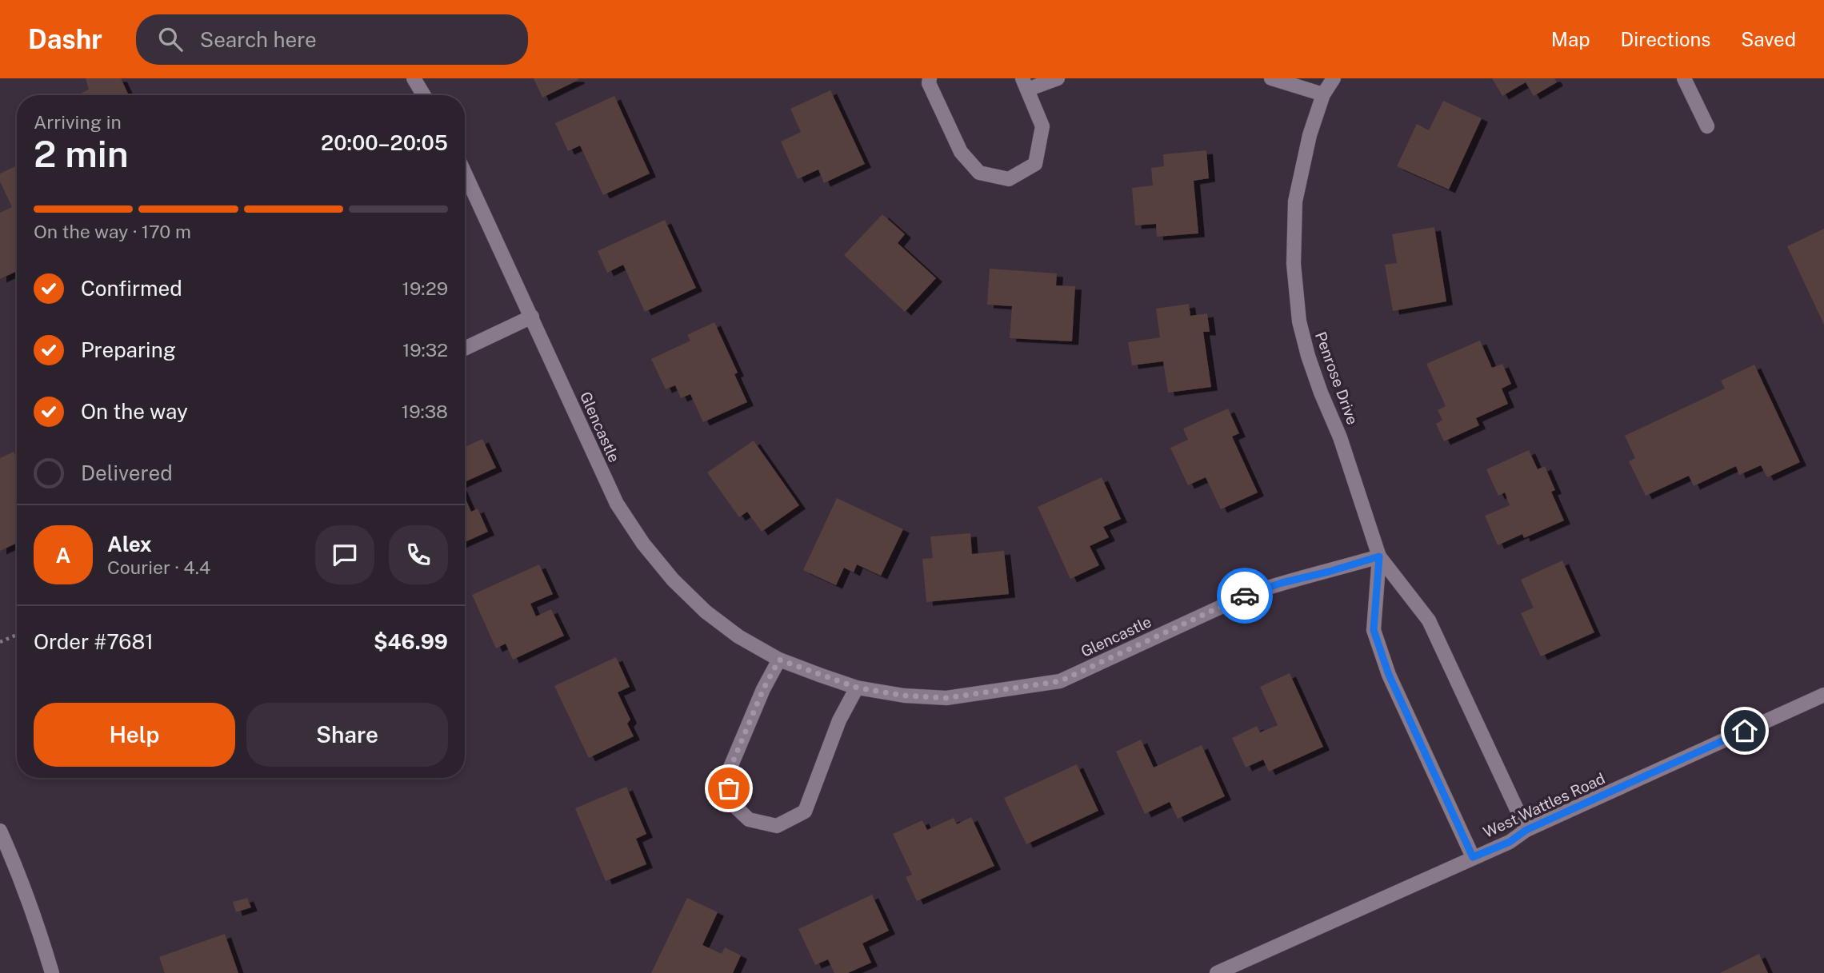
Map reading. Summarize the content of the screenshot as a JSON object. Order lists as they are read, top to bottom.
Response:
{
  "streets": {
    "street": ["Penrose Drive", "Glencastle", "West Wattles Road"]
  },
  "crossings": [
    ["Penrose Drive", "Glencastle"],
    ["Penrose Drive", "West Wattles Road"]
  ],
  "page": {
    "header": "Dashr",
    "search": "Search here",
    "nav": ["Map", "Directions", "Saved"],
    "heading": ["2 min", "Arriving in", "20:00–20:05"],
    "panel": [
      "Alex",
      "Courier · 4.4",
      "Order #7681",
      "$46.99"
    ],
    "bar": "On the way · 170 m",
    "list": [
      ["Confirmed", "19:29"],
      ["Preparing", "19:32"],
      ["On the way", "19:38"],
      "Delivered"
    ],
    "round": "A",
    "buttons": ["Help", "Share"]
  }
}
